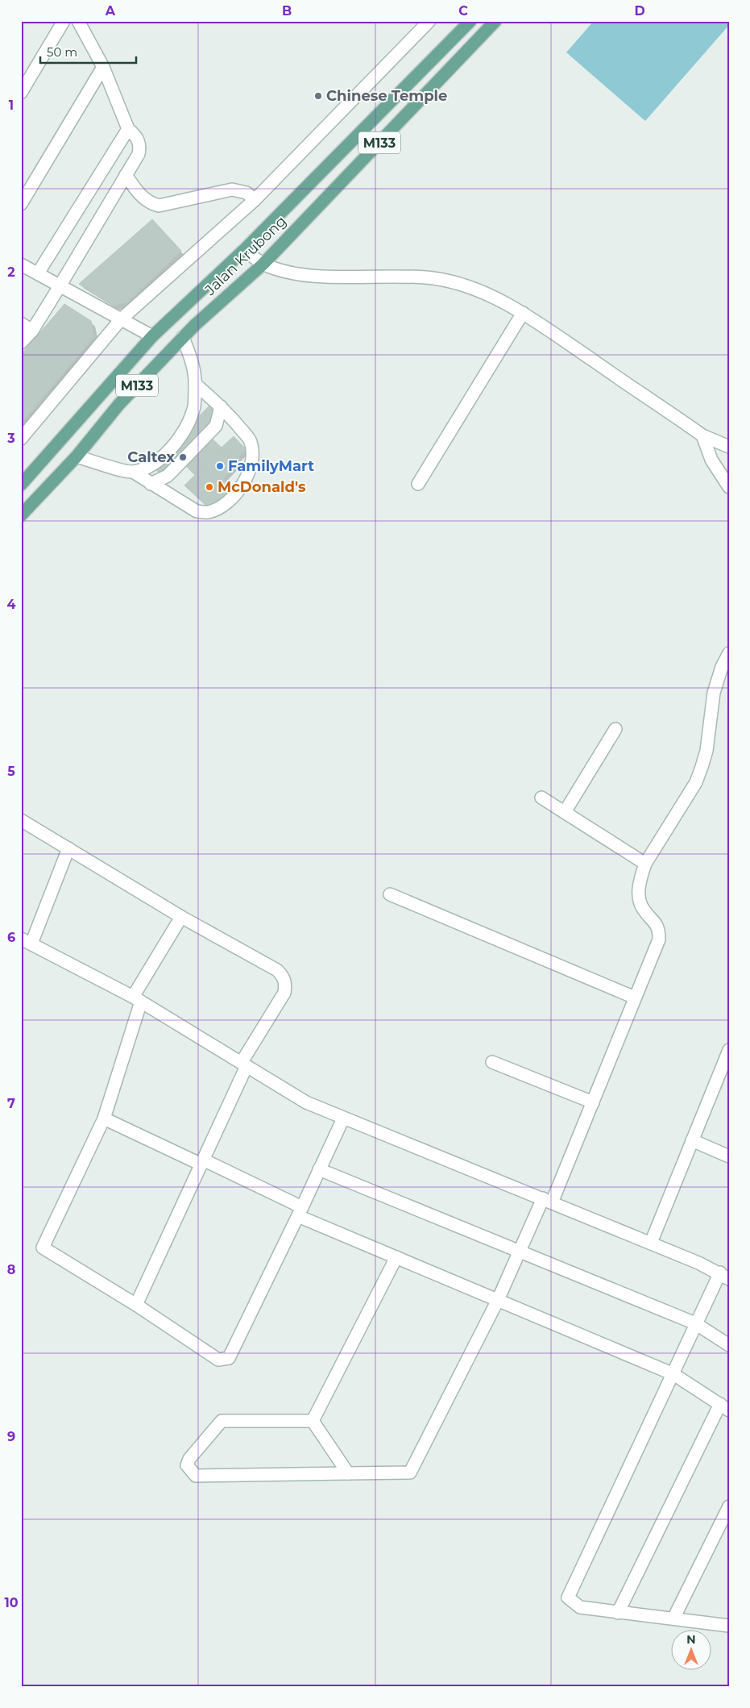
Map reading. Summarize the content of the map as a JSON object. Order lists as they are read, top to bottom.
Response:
{
  "streets": {
    "main road": ["M133", "Jalan Krubong"]
  },
  "places": [
    "Chinese Temple",
    "Caltex",
    "FamilyMart",
    "McDonald's"
  ],
  "scale_bar": "50 m",
  "north": "top",
  "grid": {
    "columns": [
      "A",
      "B",
      "C",
      "D"
    ],
    "rows": [
      "1",
      "2",
      "3",
      "4",
      "5",
      "6",
      "7",
      "8",
      "9",
      "10"
    ]
  }
}
